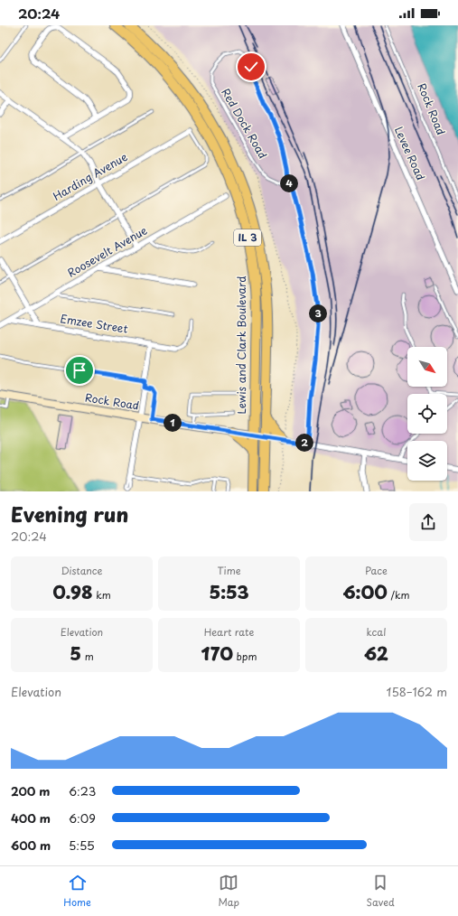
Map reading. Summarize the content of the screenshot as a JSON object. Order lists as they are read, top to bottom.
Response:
{
  "streets": {
    "highway": ["IL 3", "Lewis and Clark Boulevard"],
    "main road": ["Rock Road"],
    "street": [
      "Levee Road",
      "Harding Avenue",
      "Roosevelt Avenue",
      "Emzee Street"
    ],
    "lane": ["Red Dock Road"]
  },
  "crossings": [
    ["Rock Road", "Lewis and Clark Boulevard"],
    ["Roosevelt Avenue", "Emzee Street"]
  ],
  "north": "bottom right",
  "page": {
    "status": "20:24",
    "pins": [
      "4",
      "3",
      "1",
      "2"
    ],
    "heading": ["Evening run", "20:24"],
    "stats": [
      ["Distance", "0.98 km"],
      ["Time", "5:53"],
      ["Pace", "6:00 /km"],
      ["Elevation", "5 m"],
      ["Heart rate", "170 bpm"],
      ["kcal", "62"]
    ],
    "chart": ["Elevation", "158–162 m"],
    "list": [
      {
        "name": "200 m",
        "note": "6:23"
      },
      {
        "name": "400 m",
        "note": "6:09"
      },
      {
        "name": "600 m",
        "note": "5:55"
      }
    ],
    "tabs": ["Home", "Map", "Saved"]
  }
}
